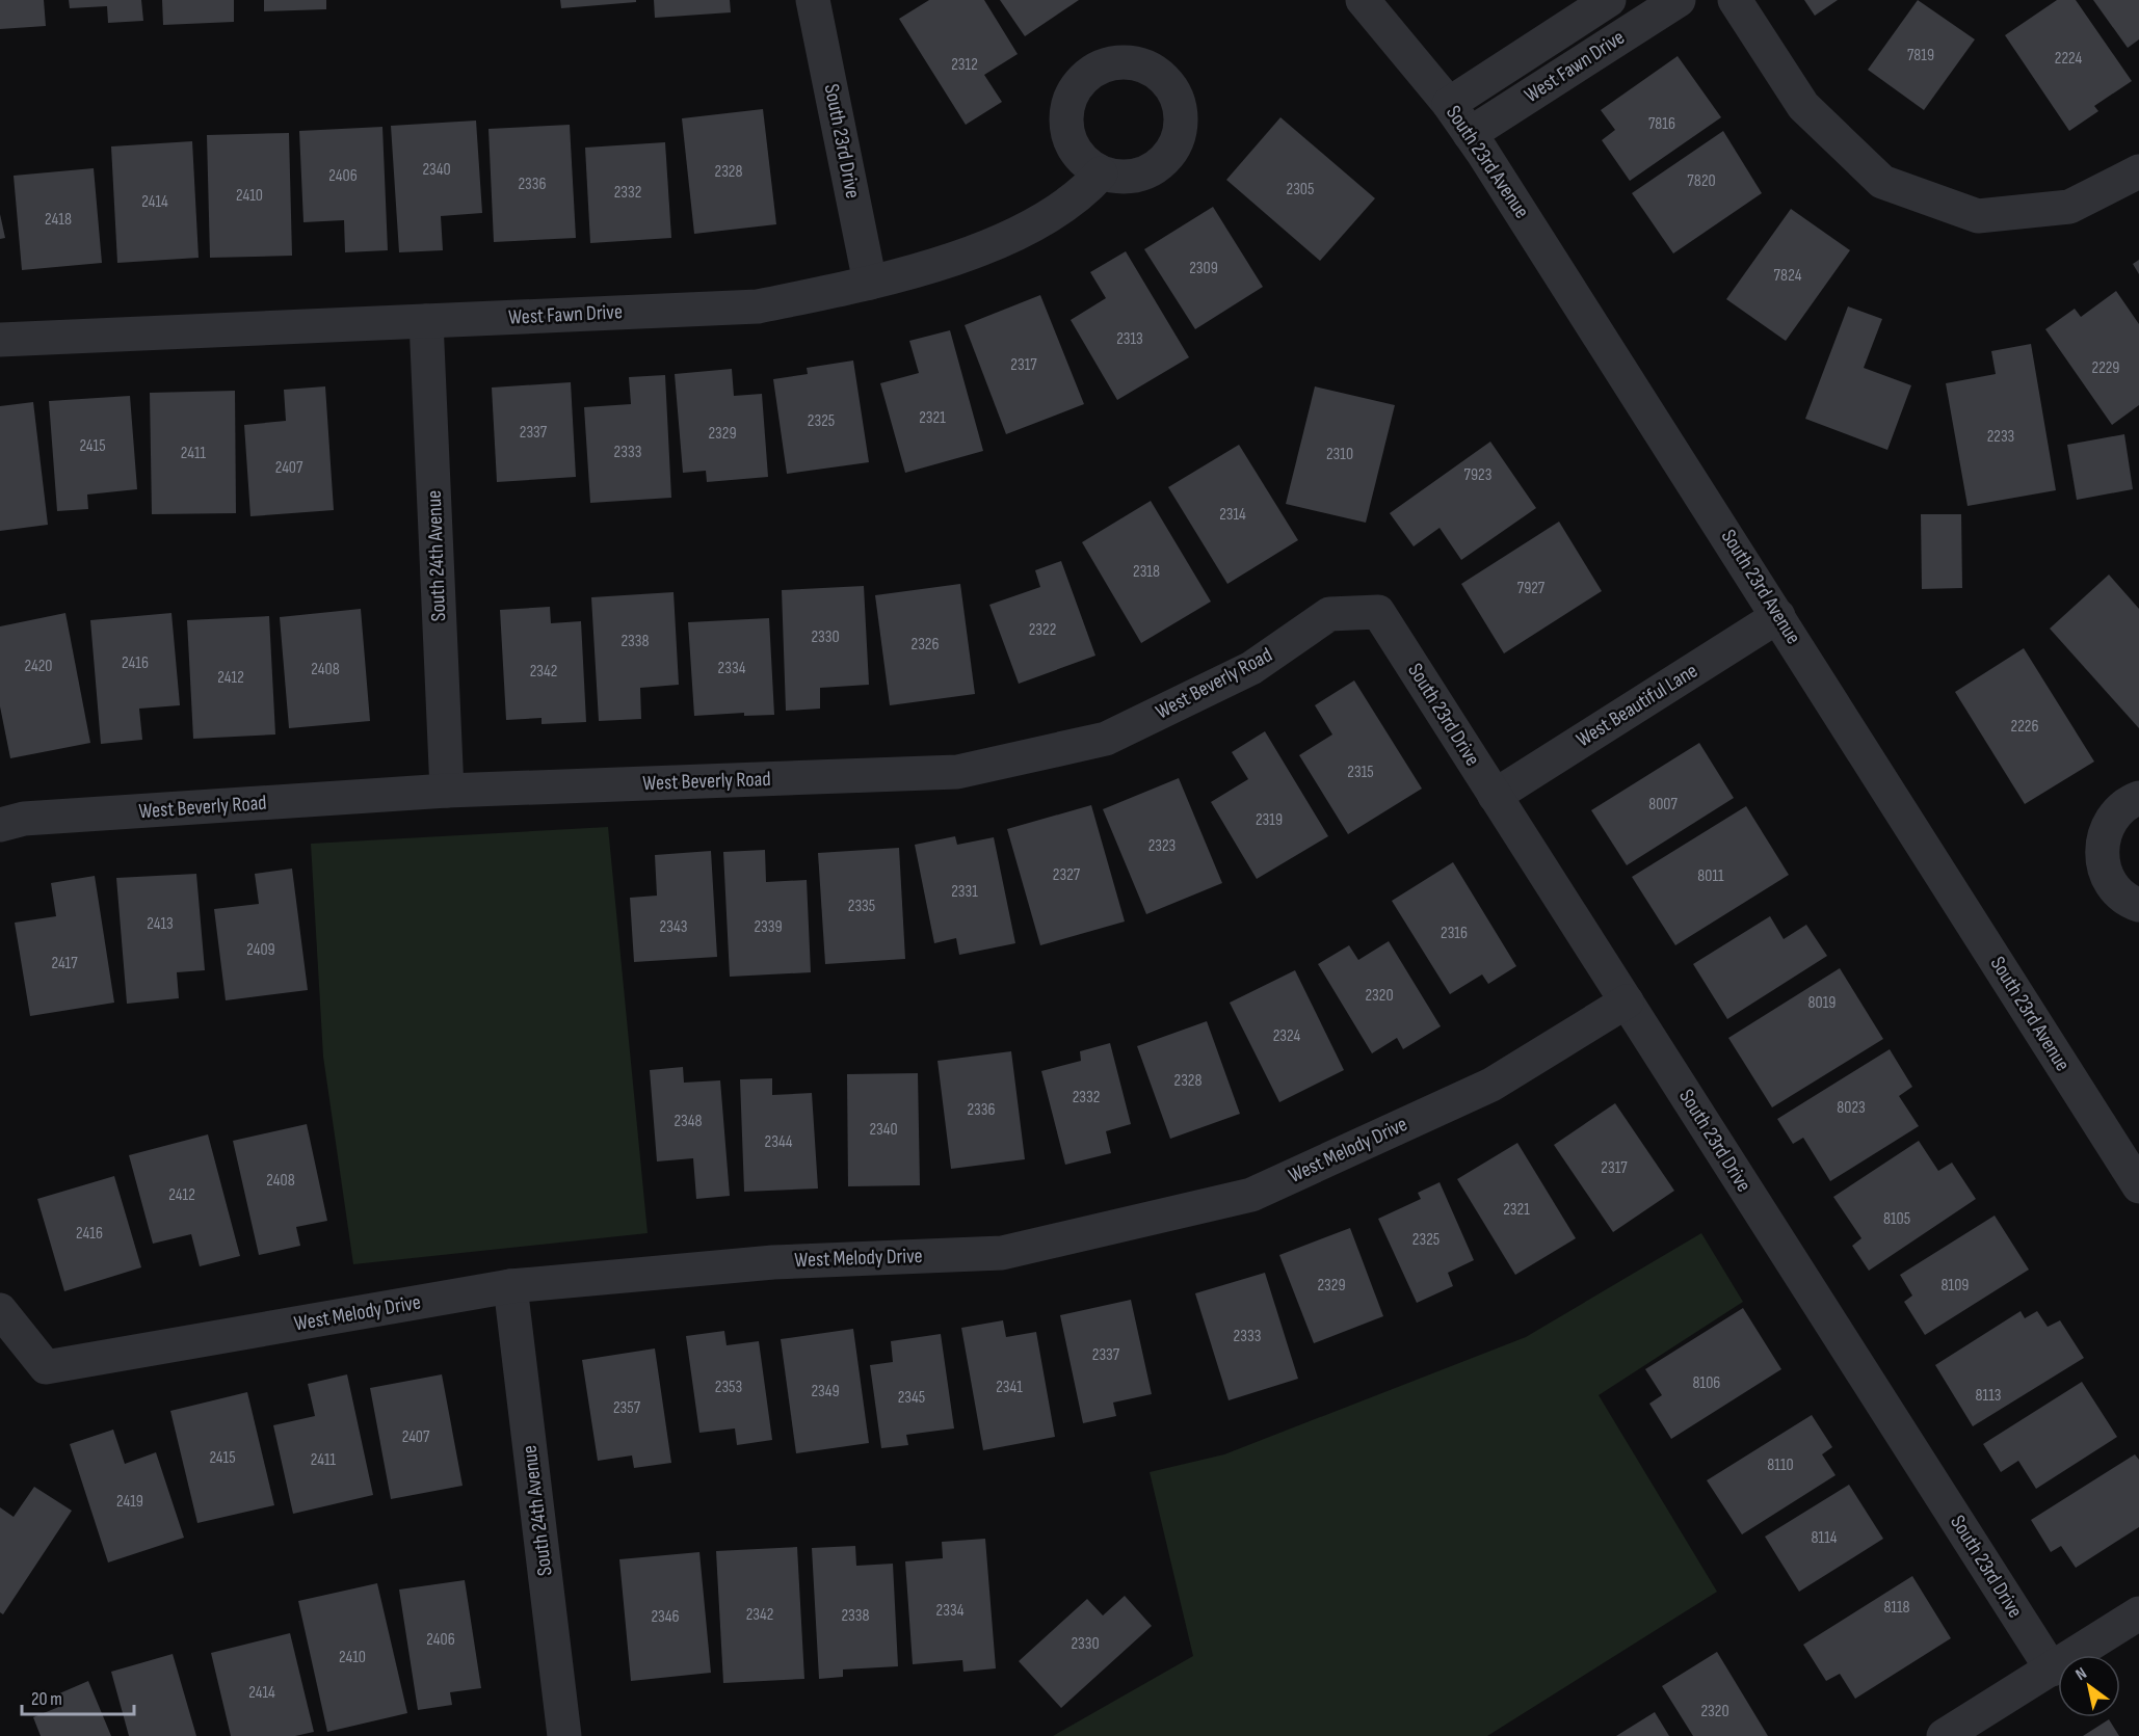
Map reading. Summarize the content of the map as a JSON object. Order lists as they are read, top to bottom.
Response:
{
  "streets": {
    "street": [
      "West Fawn Drive",
      "South 23rd Drive",
      "South 23rd Avenue",
      "South 24th Avenue",
      "West Beverly Road",
      "West Beautiful Lane",
      "West Melody Drive"
    ]
  },
  "crossings": [
    ["West Fawn Drive", "South 23rd Drive"],
    ["West Fawn Drive", "South 23rd Avenue"],
    ["West Fawn Drive", "South 24th Avenue"],
    ["South 23rd Drive", "West Beverly Road"],
    ["South 23rd Drive", "West Beautiful Lane"],
    ["South 23rd Drive", "West Melody Drive"],
    ["South 23rd Avenue", "West Beautiful Lane"],
    ["South 24th Avenue", "West Beverly Road"],
    ["South 24th Avenue", "West Melody Drive"]
  ],
  "house_numbers": [
    "7819",
    "2224",
    "2312",
    "7816",
    "2340",
    "2328",
    "2406",
    "7820",
    "2336",
    "2305",
    "2332",
    "2410",
    "2414",
    "2418",
    "2309",
    "7824",
    "2313",
    "2317",
    "2229",
    "2321",
    "2325",
    "2337",
    "2329",
    "2233",
    "2415",
    "2333",
    "2411",
    "2310",
    "2407",
    "7923",
    "2314",
    "2318",
    "7927",
    "2322",
    "2330",
    "2338",
    "2326",
    "2416",
    "2420",
    "2334",
    "2408",
    "2342",
    "2412",
    "2226",
    "2315",
    "8007",
    "2319",
    "2323",
    "2327",
    "8011",
    "2331",
    "2335",
    "2413",
    "2343",
    "2339",
    "2316",
    "2409",
    "2417",
    "2320",
    "8019",
    "2324",
    "2328",
    "2332",
    "8023",
    "2336",
    "2348",
    "2340",
    "2344",
    "2317",
    "2408",
    "2412",
    "2321",
    "8105",
    "2416",
    "2325",
    "2329",
    "8109",
    "2333",
    "2337",
    "8106",
    "2353",
    "2341",
    "2349",
    "8113",
    "2345",
    "2357",
    "2407",
    "2415",
    "2411",
    "8110",
    "2419",
    "8114",
    "8118",
    "2334",
    "2342",
    "2338",
    "2346",
    "2406",
    "2330",
    "2410",
    "2414",
    "2320"
  ],
  "scale_bar": "20 m",
  "north": "top left"
}
